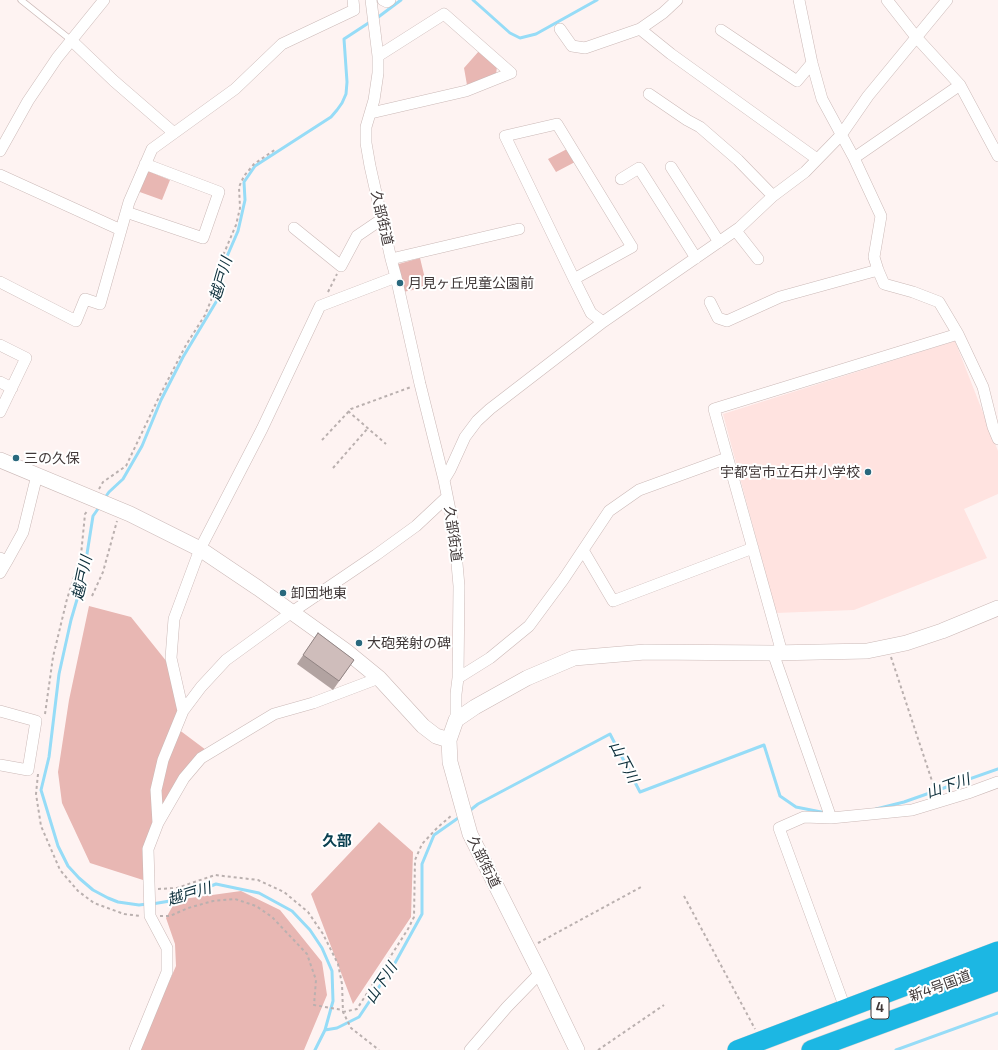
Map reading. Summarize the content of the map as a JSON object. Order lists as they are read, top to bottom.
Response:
{
  "streets": {
    "highway": ["新4号国道", "4"],
    "street": ["久部街道"]
  },
  "districts": ["久部"],
  "water": ["越戸川", "山下川"],
  "places": [
    "月見ヶ丘児童公園前",
    "三の久保",
    "宇都宮市立石井小学校",
    "卸団地東",
    "大砲発射の碑"
  ]
}
